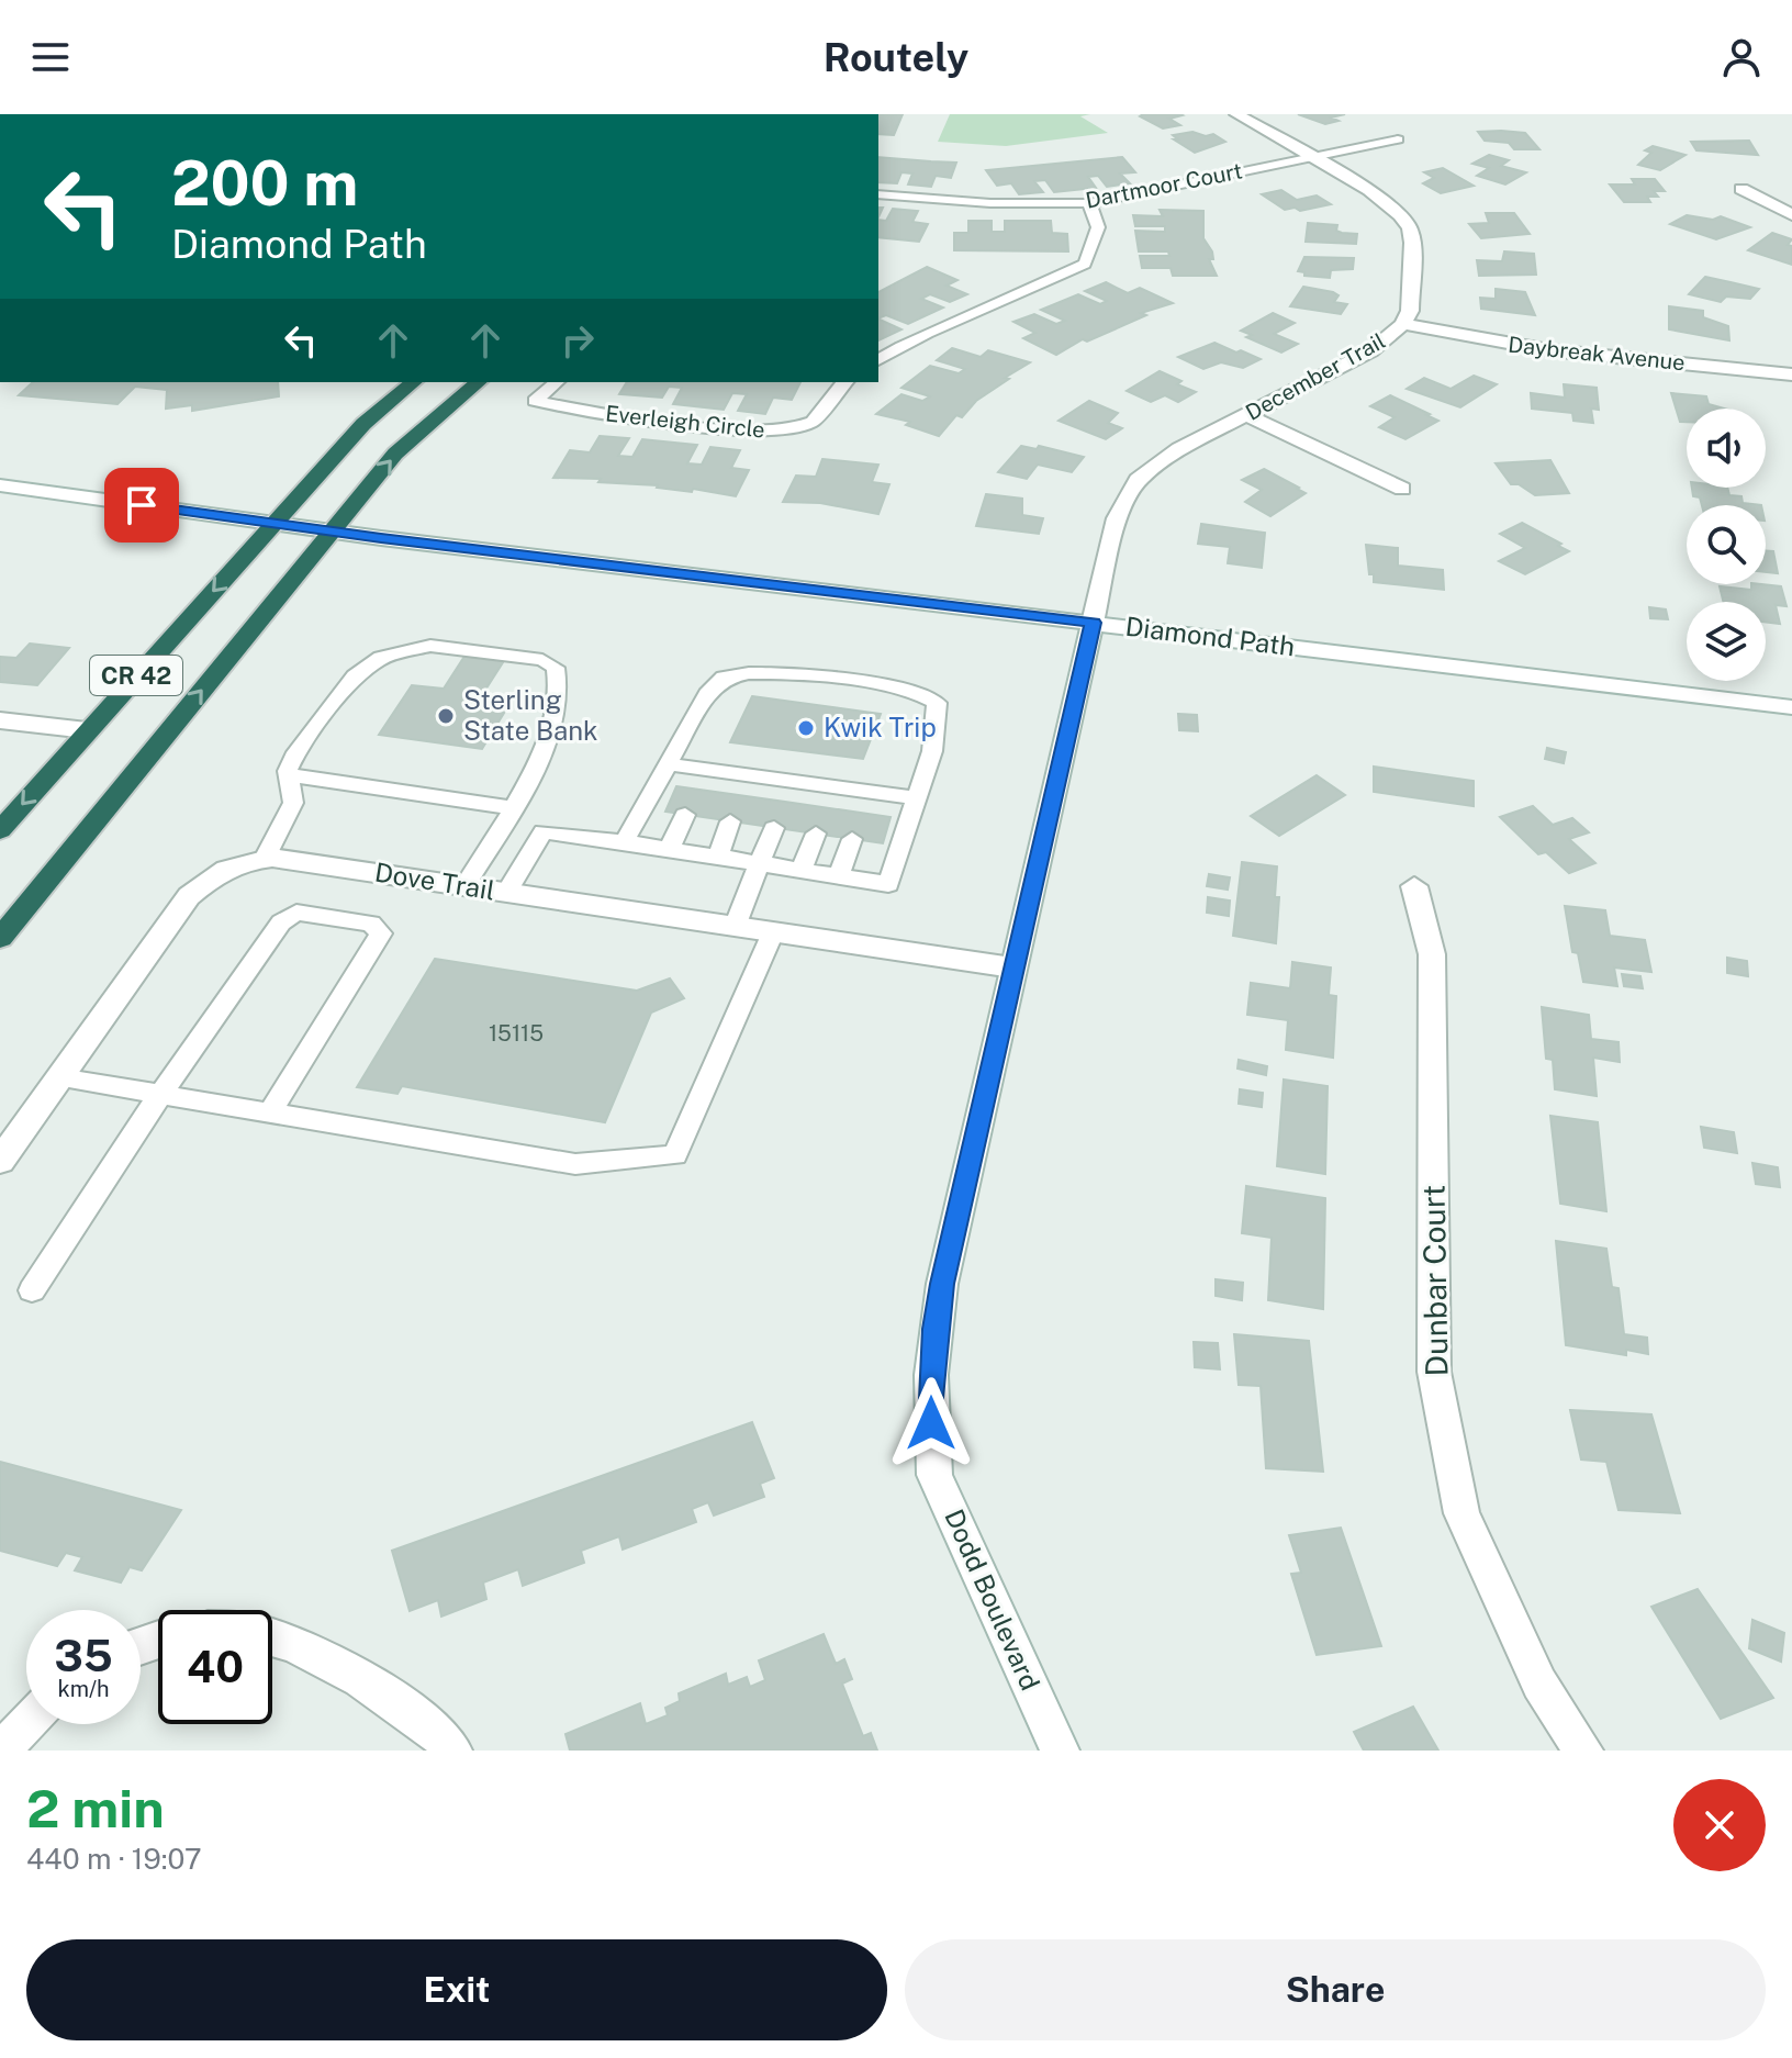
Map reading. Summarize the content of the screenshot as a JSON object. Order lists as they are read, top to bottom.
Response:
{
  "streets": {
    "highway": ["CR 42"],
    "street": [
      "Daybreak Avenue",
      "December Trail",
      "Diamond Path",
      "Dove Trail",
      "Dunbar Court",
      "Dodd Boulevard"
    ],
    "lane": ["Dartmoor Court", "Everleigh Circle"]
  },
  "crossings": [
    ["Dartmoor Court", "December Trail"],
    ["Daybreak Avenue", "December Trail"],
    ["December Trail", "Diamond Path"],
    ["December Trail", "Dodd Boulevard"],
    ["Diamond Path", "CR 42"],
    ["Diamond Path", "Dodd Boulevard"],
    ["Dove Trail", "Dodd Boulevard"]
  ],
  "places": ["Sterling State Bank", "Kwik Trip"],
  "house_numbers": ["15115"],
  "page": {
    "header": "Routely",
    "turn": ["200 m", "Diamond Path"],
    "speed": "35 km/h",
    "limit": "40",
    "heading": ["2 min", "440 m · 19:07"],
    "buttons": ["Exit", "Share"]
  }
}
